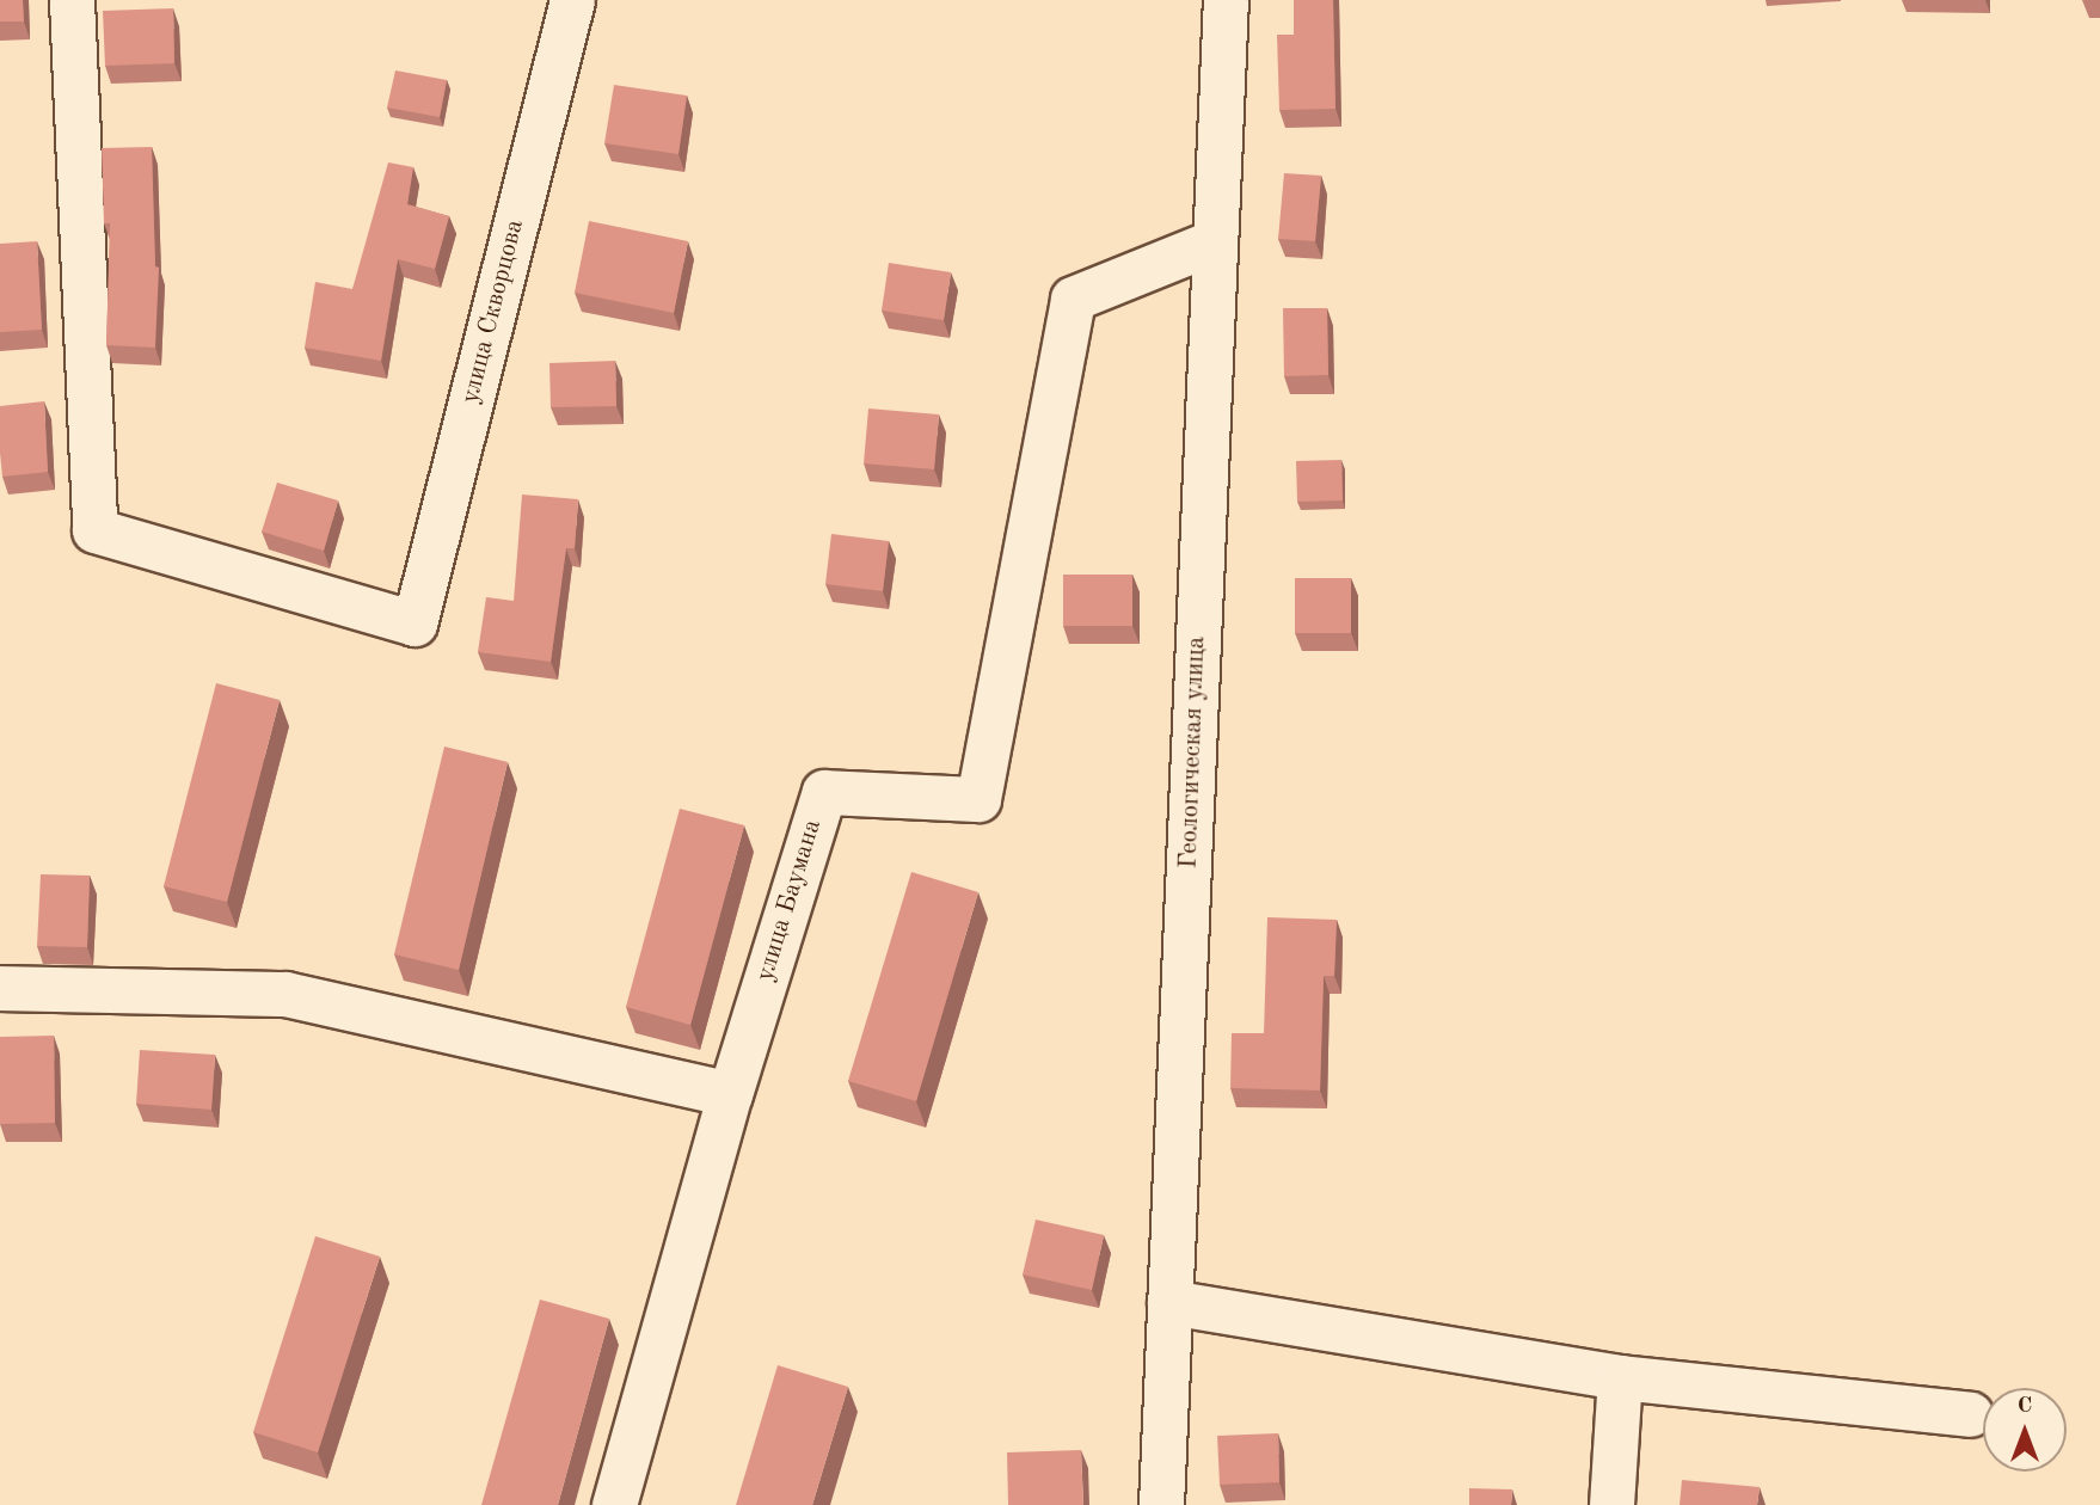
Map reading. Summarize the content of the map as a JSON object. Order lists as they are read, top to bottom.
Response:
{
  "streets": {
    "street": ["улица Скворцова", "Геологическая улица", "улица Баумана"]
  },
  "crossings": [
    ["Геологическая улица", "улица Баумана"]
  ],
  "north": "top"
}
